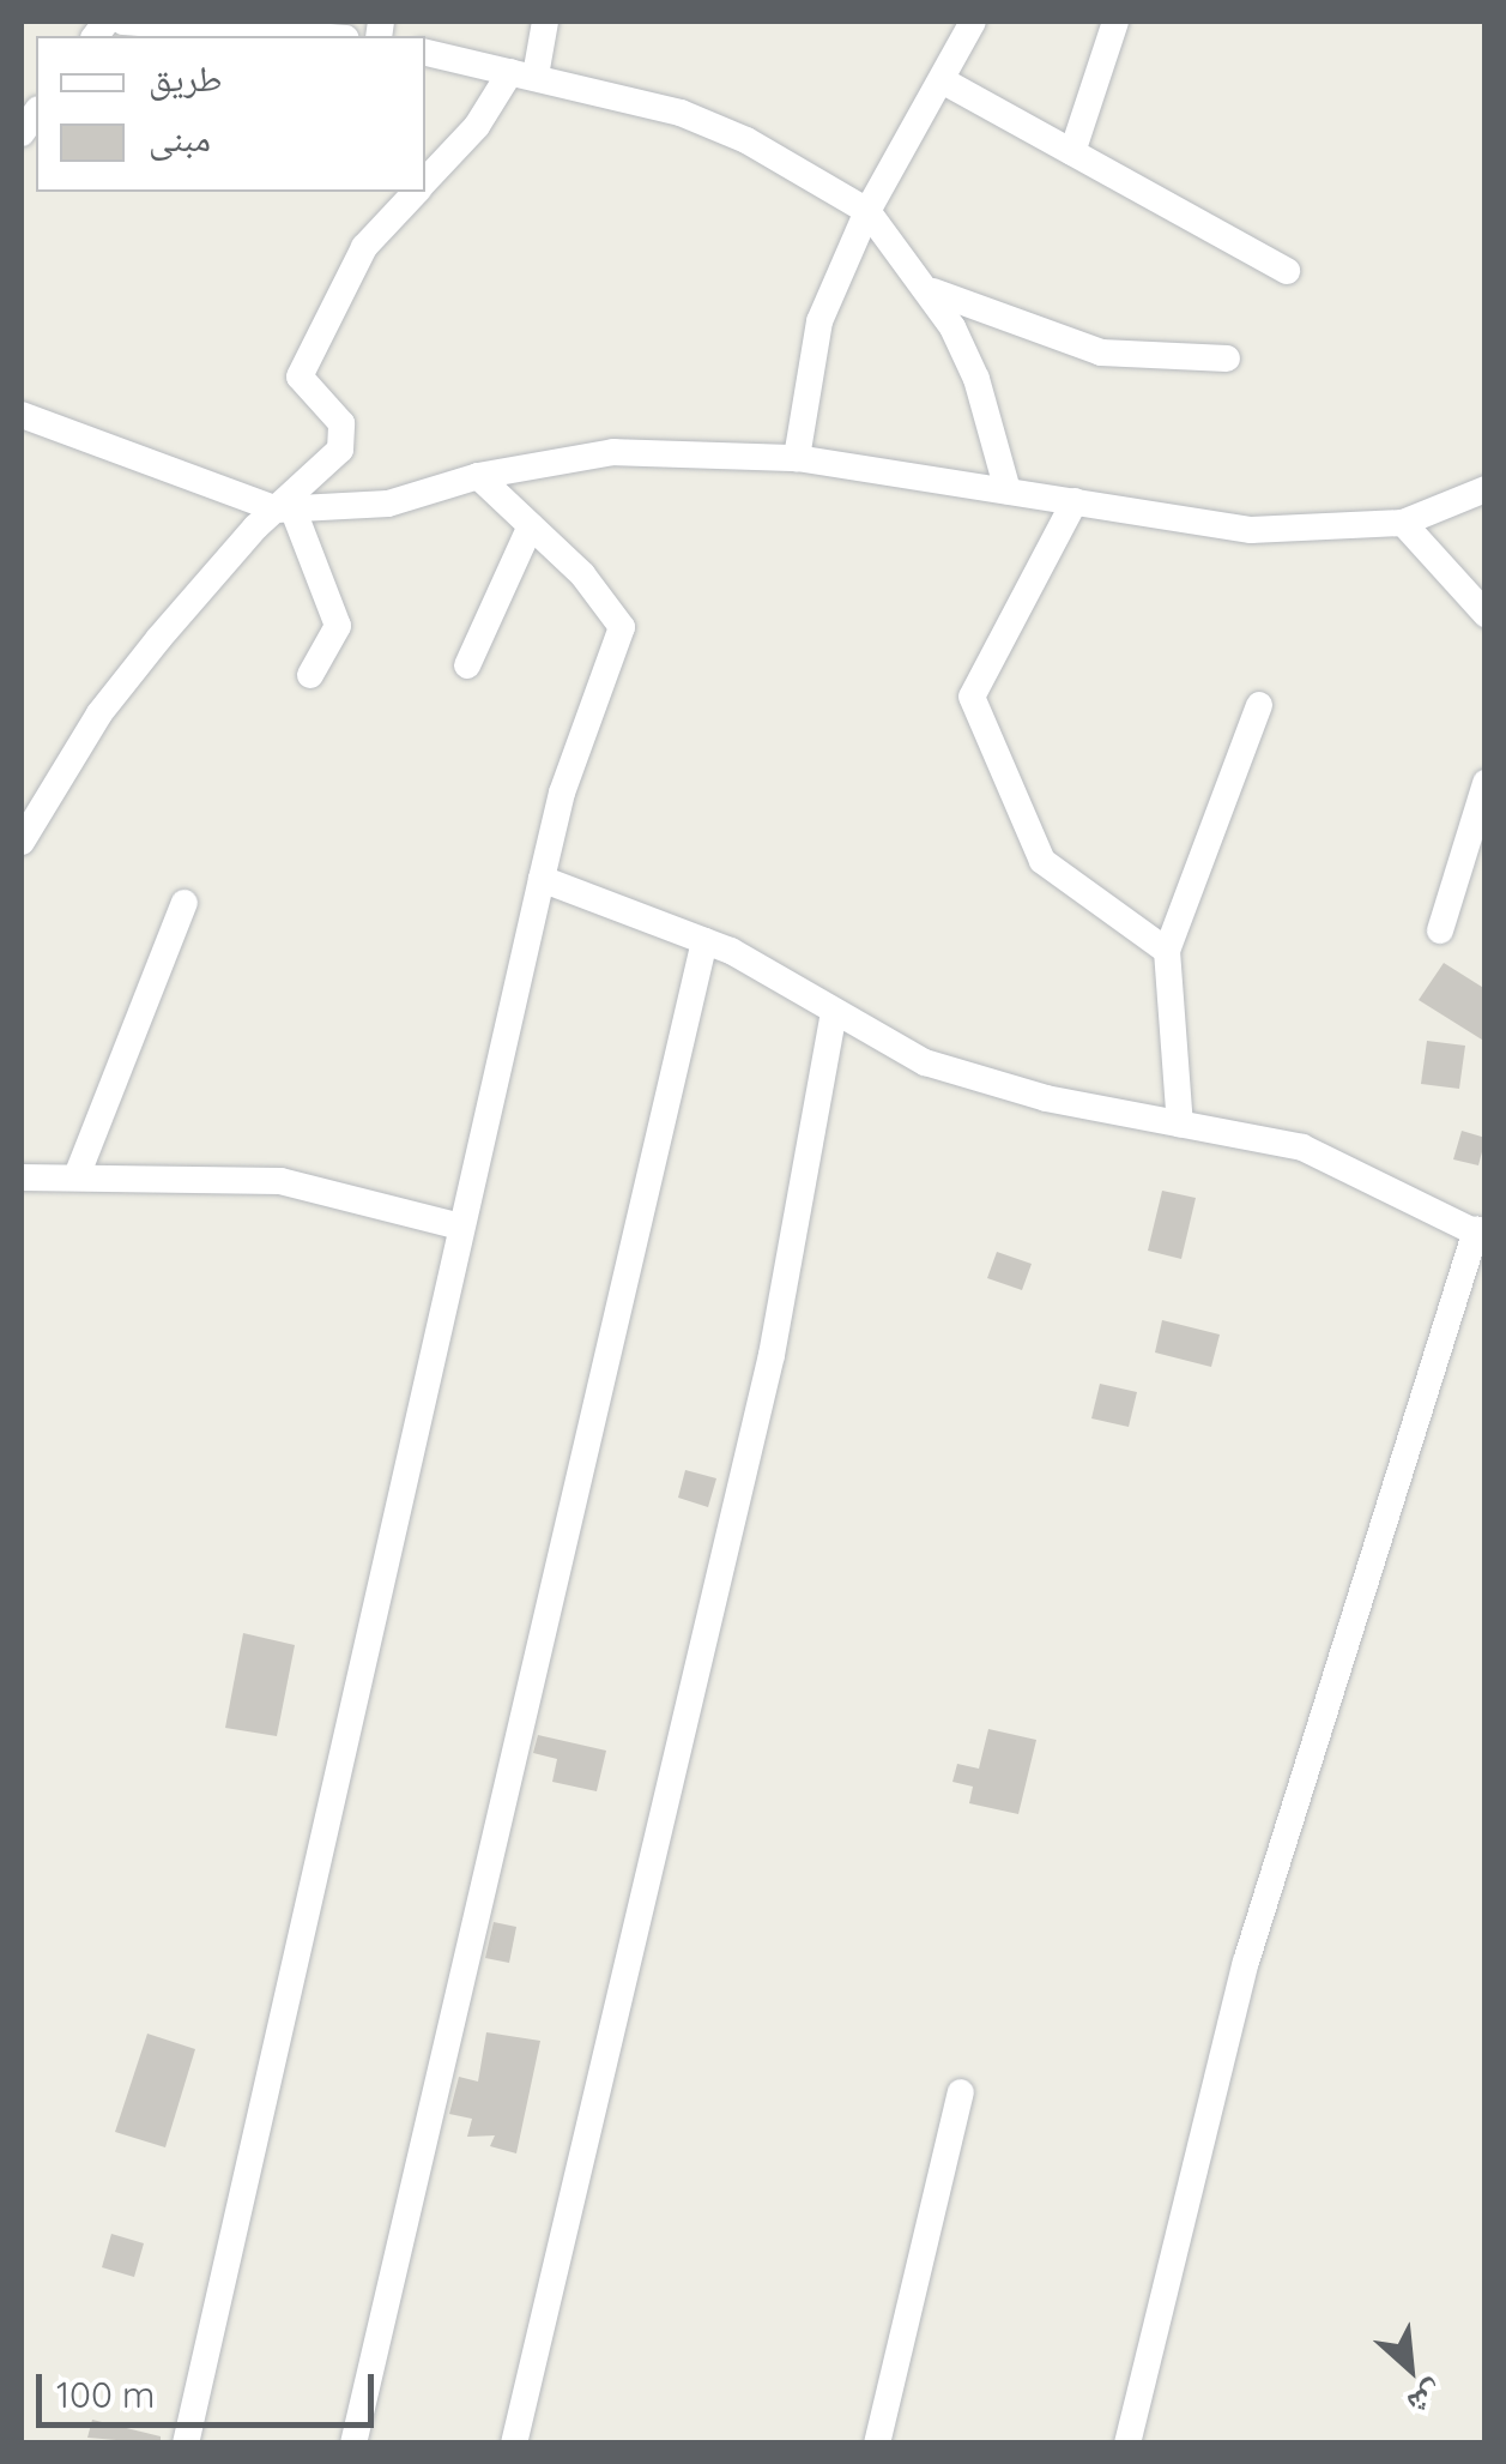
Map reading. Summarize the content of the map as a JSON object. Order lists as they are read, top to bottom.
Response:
{
  "legend": ["طريق", "مبنى"],
  "scale_bar": "100 m",
  "north": "bottom right"
}
